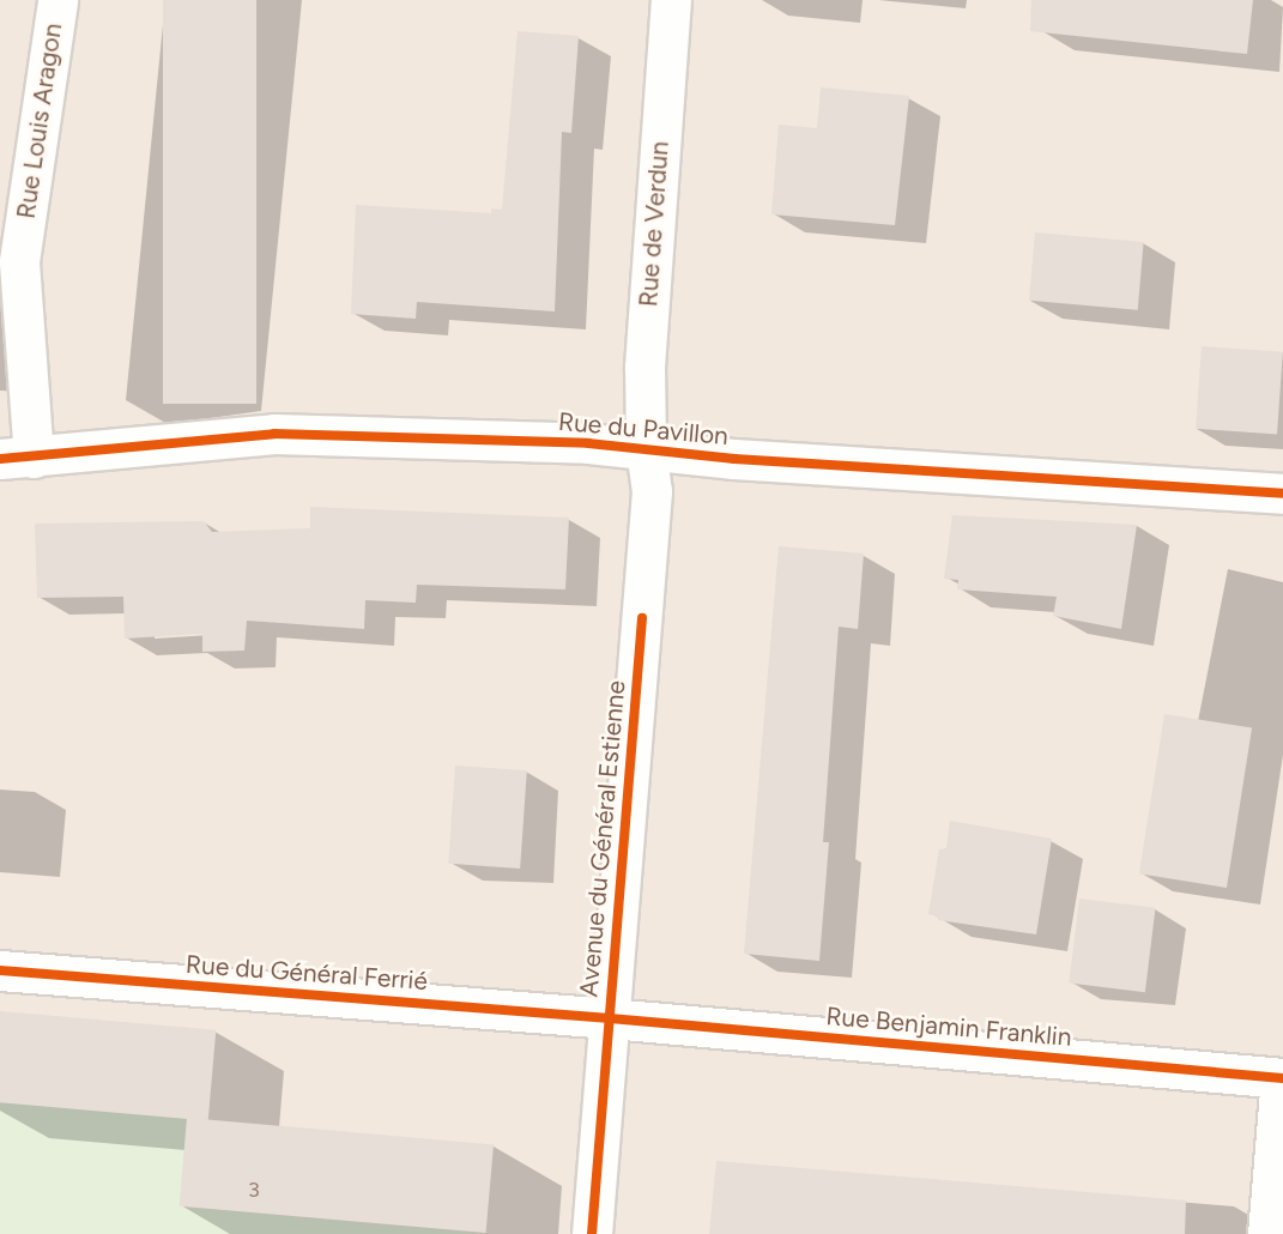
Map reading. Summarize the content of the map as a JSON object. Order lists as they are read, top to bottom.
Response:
{
  "streets": {
    "street": [
      "Rue Louis Aragon",
      "Rue de Verdun",
      "Rue du Pavillon",
      "Avenue du Général Estienne",
      "Rue du Général Ferrié",
      "Rue Benjamin Franklin"
    ]
  },
  "crossings": [
    ["Rue Louis Aragon", "Rue du Pavillon"],
    ["Rue de Verdun", "Rue du Pavillon"],
    ["Rue de Verdun", "Avenue du Général Estienne"],
    ["Rue du Pavillon", "Avenue du Général Estienne"],
    ["Avenue du Général Estienne", "Rue du Général Ferrié"],
    ["Avenue du Général Estienne", "Rue Benjamin Franklin"],
    ["Rue du Général Ferrié", "Rue Benjamin Franklin"]
  ],
  "house_numbers": ["3"]
}
